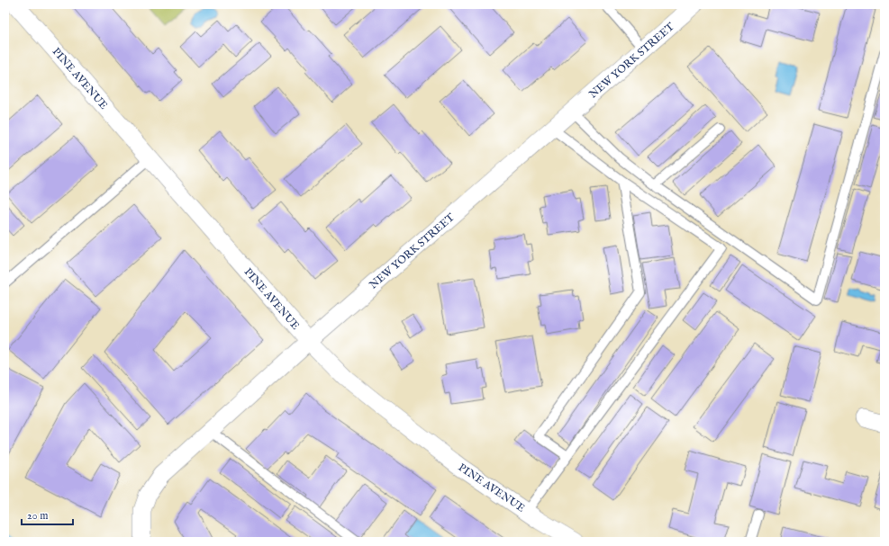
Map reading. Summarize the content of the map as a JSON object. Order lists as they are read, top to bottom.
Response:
{
  "streets": {
    "street": ["NEW YORK STREET", "PINE AVENUE"]
  },
  "crossings": [
    ["NEW YORK STREET", "PINE AVENUE"]
  ],
  "scale_bar": "20 m"
}
